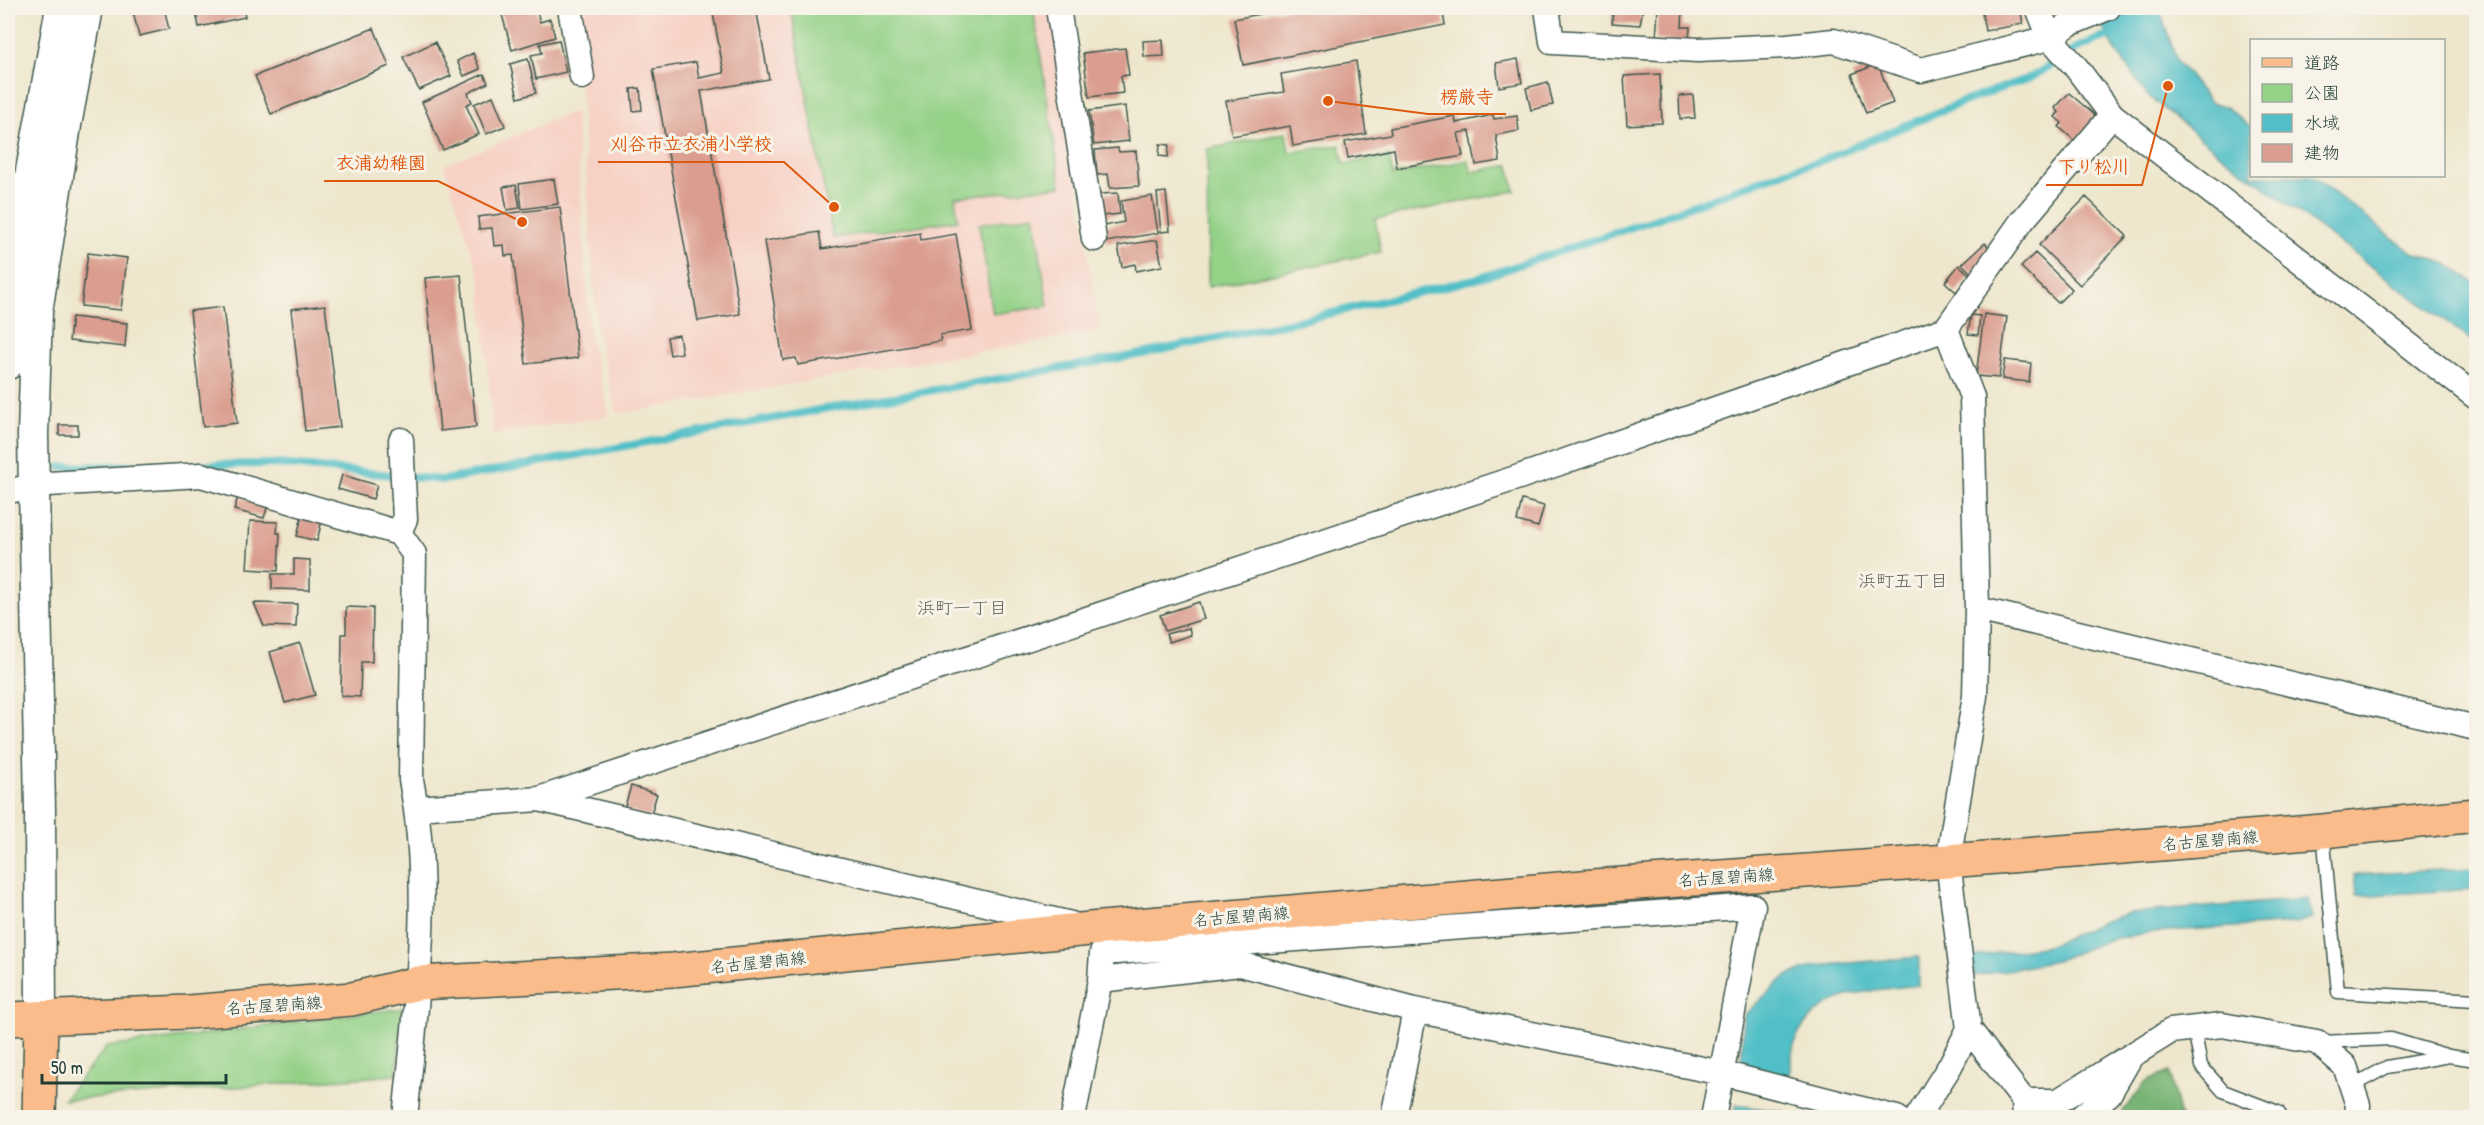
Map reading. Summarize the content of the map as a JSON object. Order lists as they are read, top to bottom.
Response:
{
  "streets": {
    "main road": ["名古屋碧南線"]
  },
  "districts": ["浜町五丁目", "浜町一丁目"],
  "places": [
    "下り松川",
    "楞厳寺",
    "刈谷市立衣浦小学校",
    "衣浦幼稚園"
  ],
  "legend": [
    "道路",
    "公園",
    "水域",
    "建物"
  ],
  "scale_bar": "50 m"
}
